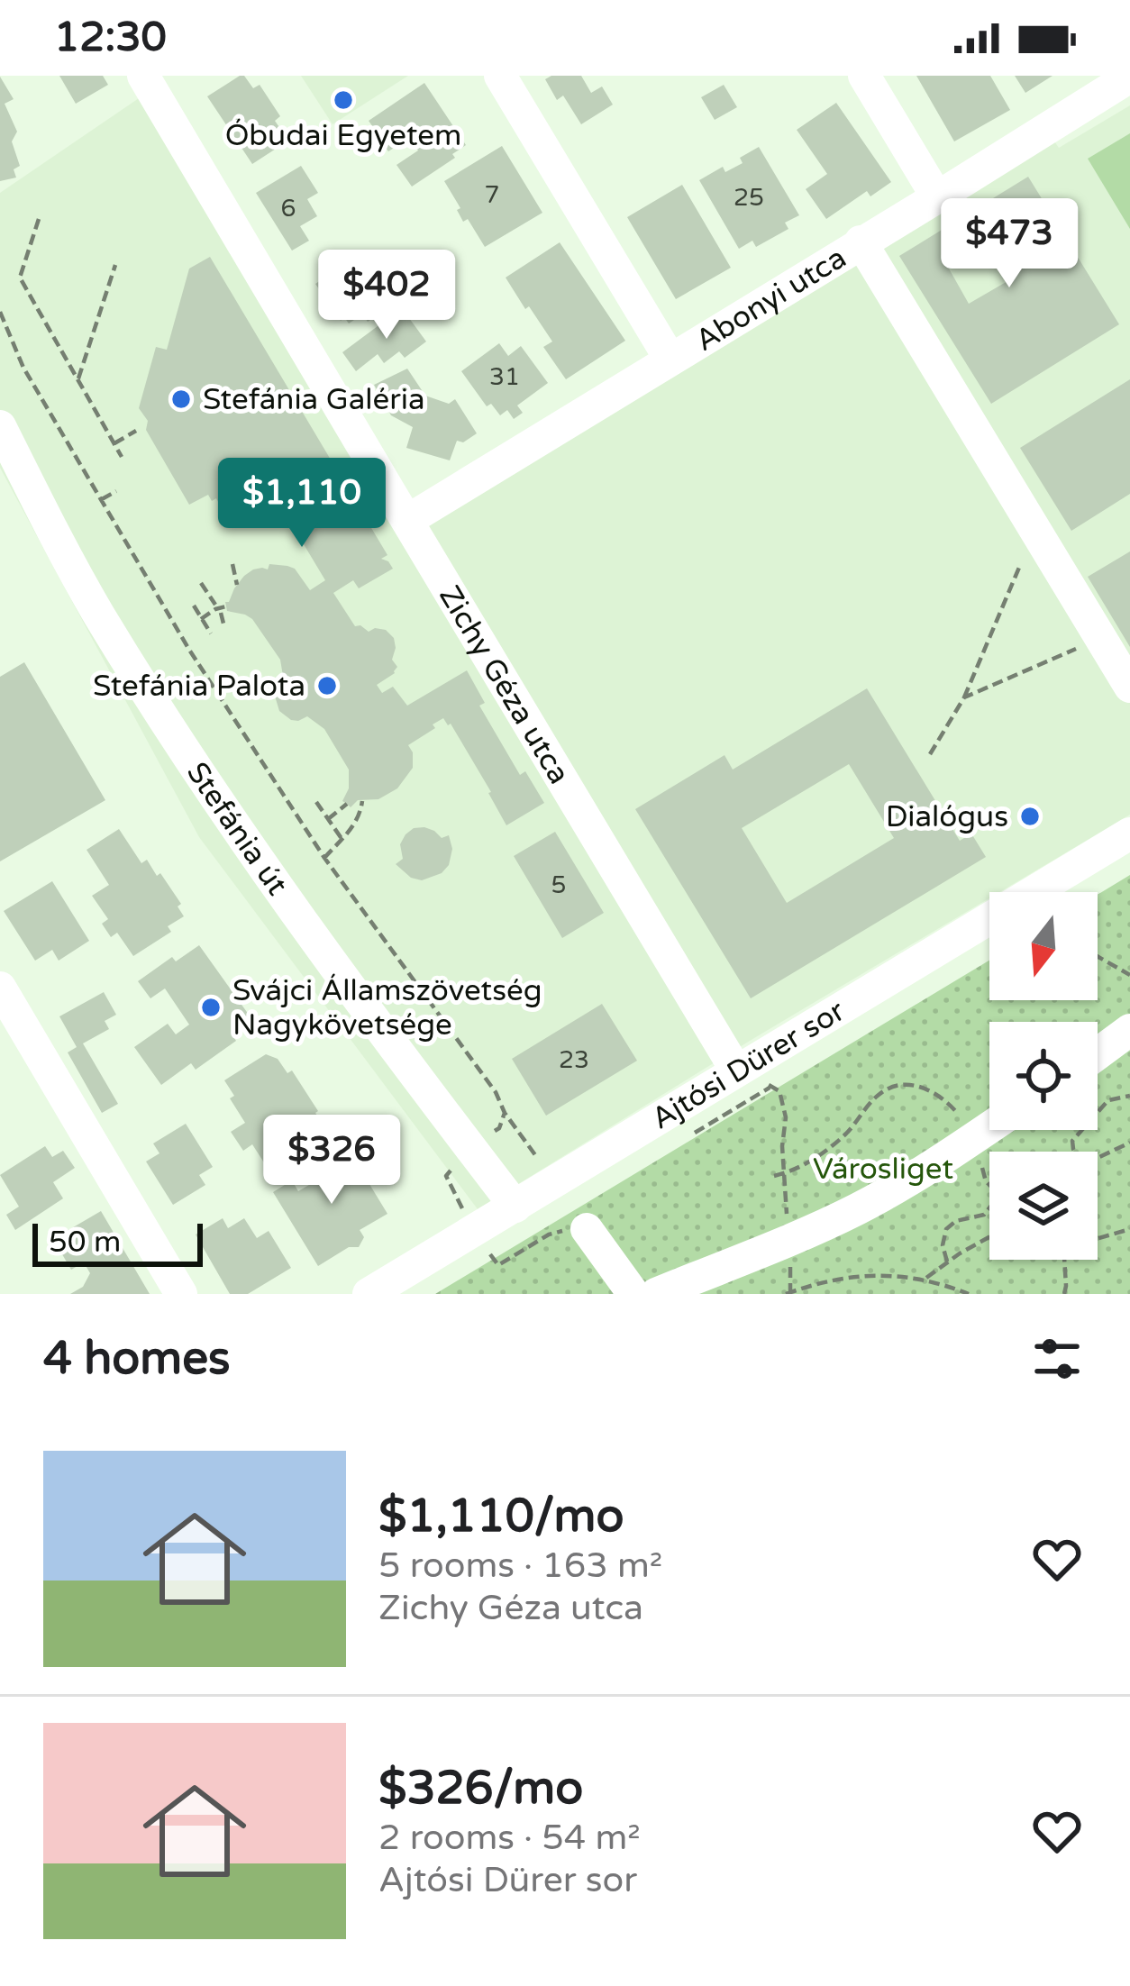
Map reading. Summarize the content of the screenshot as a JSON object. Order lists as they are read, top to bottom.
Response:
{
  "streets": {
    "street": [
      "Abonyi utca",
      "Zichy Géza utca",
      "Stefánia út",
      "Ajtósi Dürer sor"
    ]
  },
  "crossings": [
    ["Abonyi utca", "Zichy Géza utca"],
    ["Zichy Géza utca", "Ajtósi Dürer sor"],
    ["Stefánia út", "Ajtósi Dürer sor"]
  ],
  "parks": ["Városliget"],
  "places": [
    "Óbudai Egyetem",
    "Stefánia Galéria",
    "Stefánia Palota",
    "Dialógus",
    "Svájci Államszövetség Nagykövetsége"
  ],
  "house_numbers": [
    "7",
    "25",
    "6",
    "31",
    "5",
    "23"
  ],
  "scale_bar": "50 m",
  "north": "bottom",
  "page": {
    "status": "12:30",
    "price": [
      "$473",
      "$402",
      "$1,110",
      "$326"
    ],
    "scale": "50 m",
    "heading": "4 homes",
    "list": [
      {
        "name": "$1,110/mo",
        "note": "5 rooms · 163 m² · Zichy Géza utca"
      },
      {
        "name": "$326/mo",
        "note": "2 rooms · 54 m² · Ajtósi Dürer sor"
      }
    ]
  }
}
